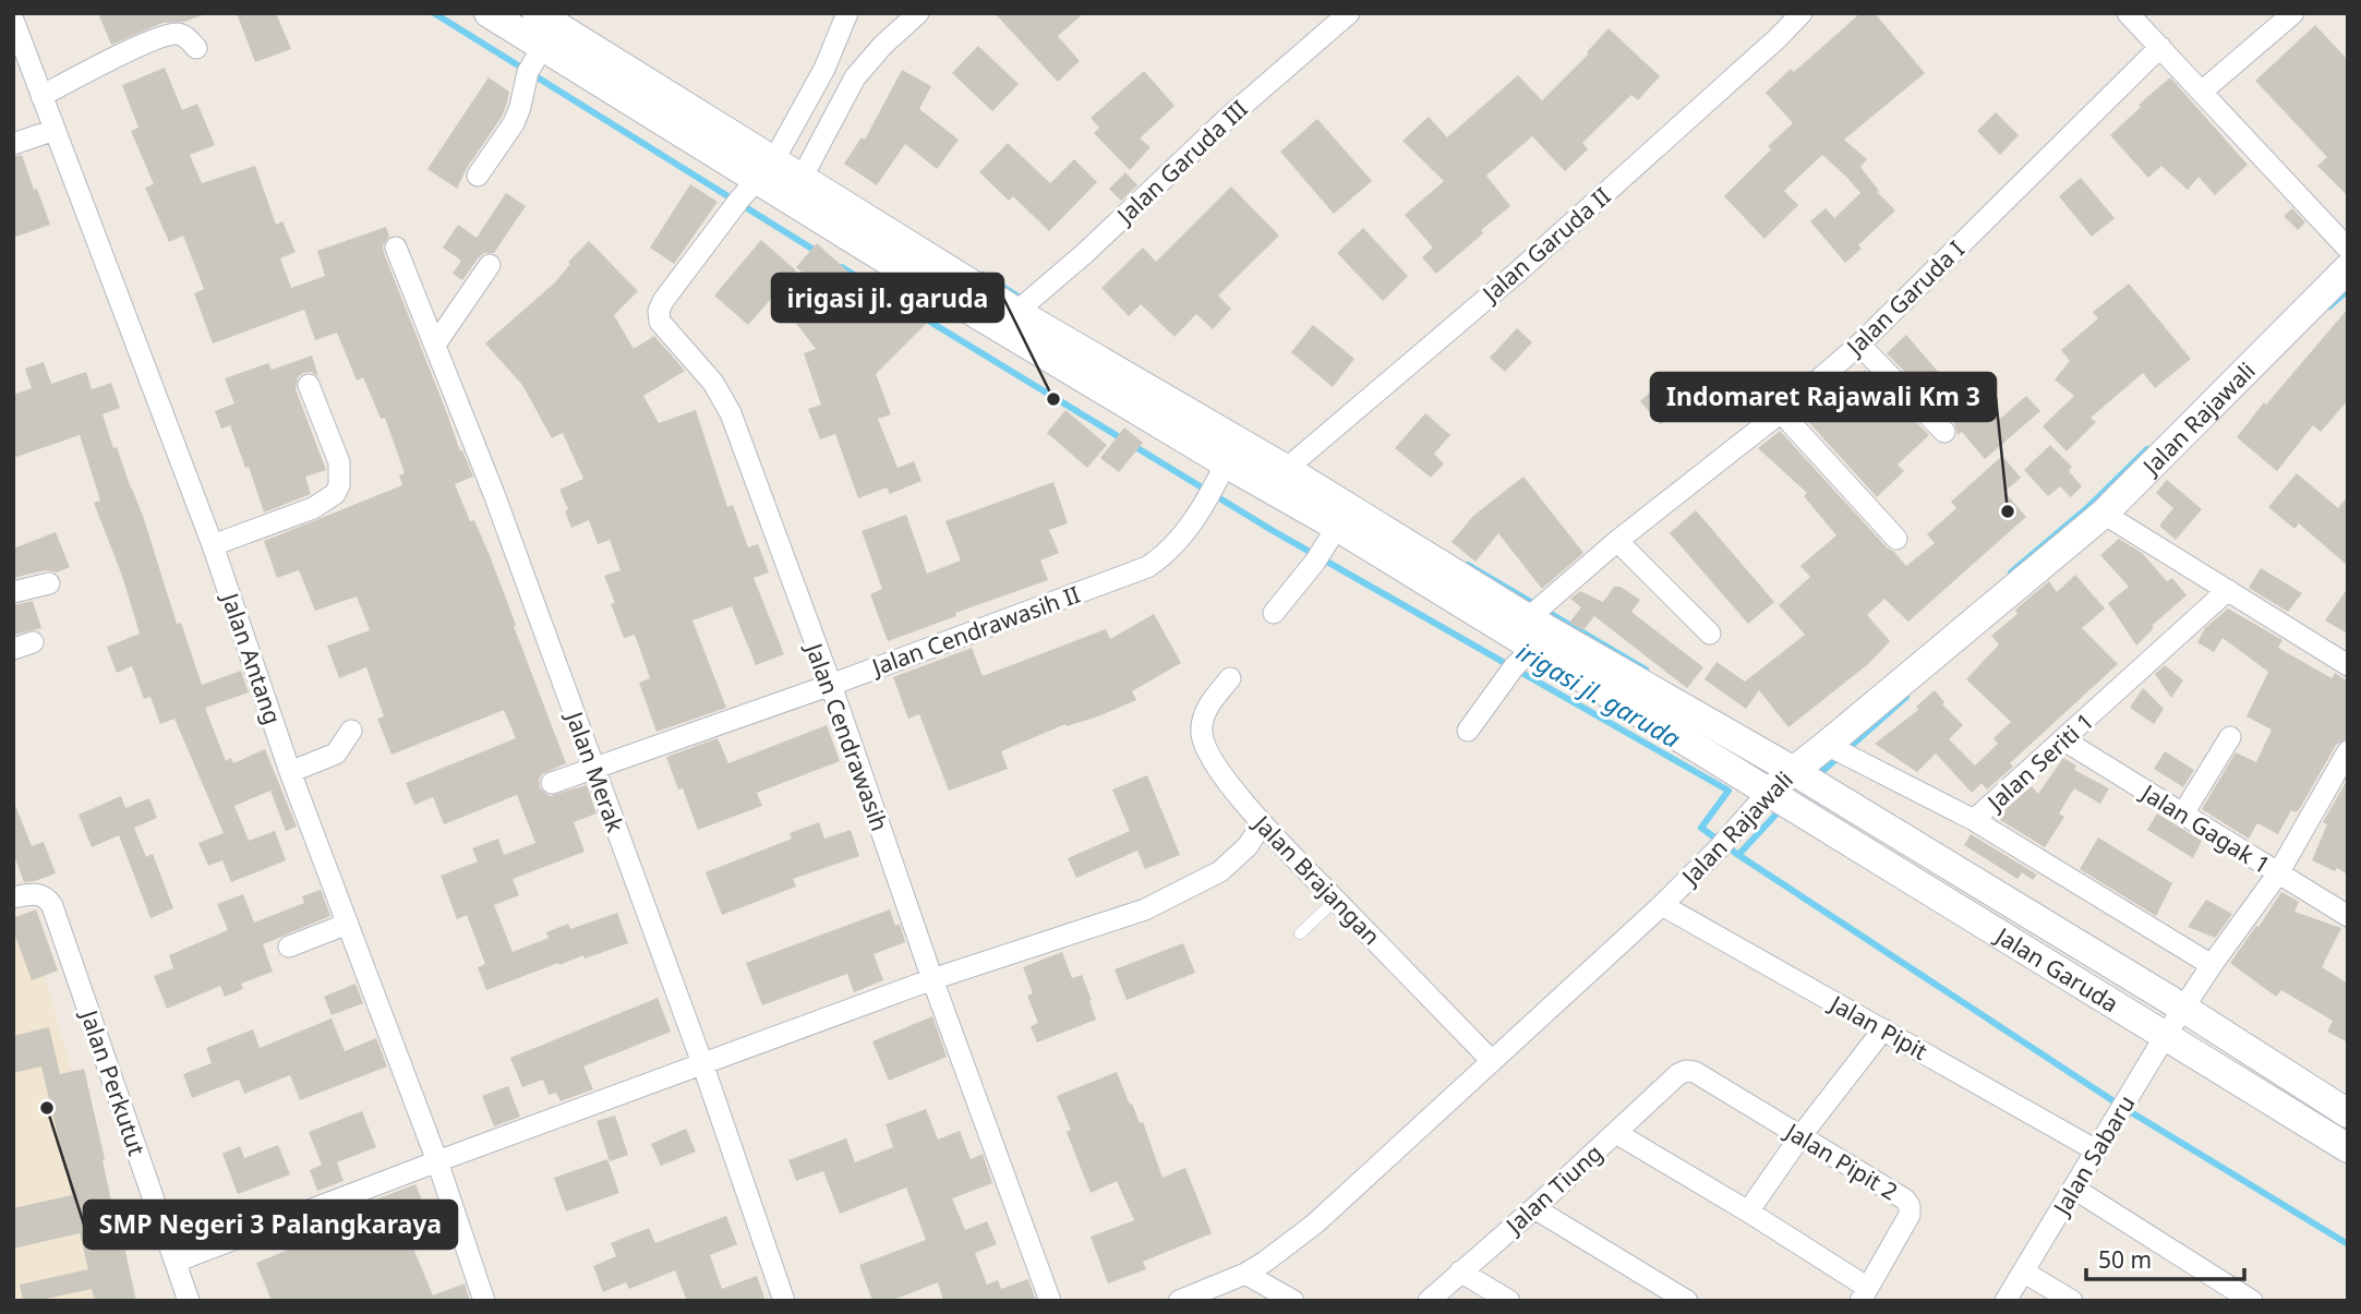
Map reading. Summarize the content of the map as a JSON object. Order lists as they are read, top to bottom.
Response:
{
  "streets": {
    "main road": ["Jalan Rajawali", "Jalan Garuda"],
    "street": [
      "Jalan Garuda III",
      "Jalan Garuda II",
      "Jalan Garuda I",
      "Jalan Cendrawasih II",
      "Jalan Antang",
      "Jalan Cendrawasih",
      "Jalan Seriti 1",
      "Jalan Merak",
      "Jalan Gagak 1",
      "Jalan Brajangan",
      "Jalan Pipit",
      "Jalan Perkutut",
      "Jalan Sabaru",
      "Jalan Pipit 2",
      "Jalan Tiung"
    ]
  },
  "crossings": [
    ["Jalan Garuda II", "Jalan Garuda"],
    ["Jalan Garuda I", "Jalan Garuda"],
    ["Jalan Rajawali", "Jalan Seriti 1"],
    ["Jalan Rajawali", "Jalan Brajangan"],
    ["Jalan Rajawali", "Jalan Garuda"],
    ["Jalan Rajawali", "Jalan Pipit"],
    ["Jalan Cendrawasih II", "Jalan Cendrawasih"],
    ["Jalan Cendrawasih II", "Jalan Merak"],
    ["Jalan Seriti 1", "Jalan Gagak 1"],
    ["Jalan Gagak 1", "Jalan Sabaru"],
    ["Jalan Garuda", "Jalan Sabaru"],
    ["Jalan Pipit", "Jalan Sabaru"],
    ["Jalan Pipit 2", "Jalan Tiung"]
  ],
  "water": ["irigasi jl. garuda"],
  "places": ["irigasi jl. garuda", "Indomaret Rajawali Km 3", "SMP Negeri 3 Palangkaraya"],
  "scale_bar": "50 m"
}
